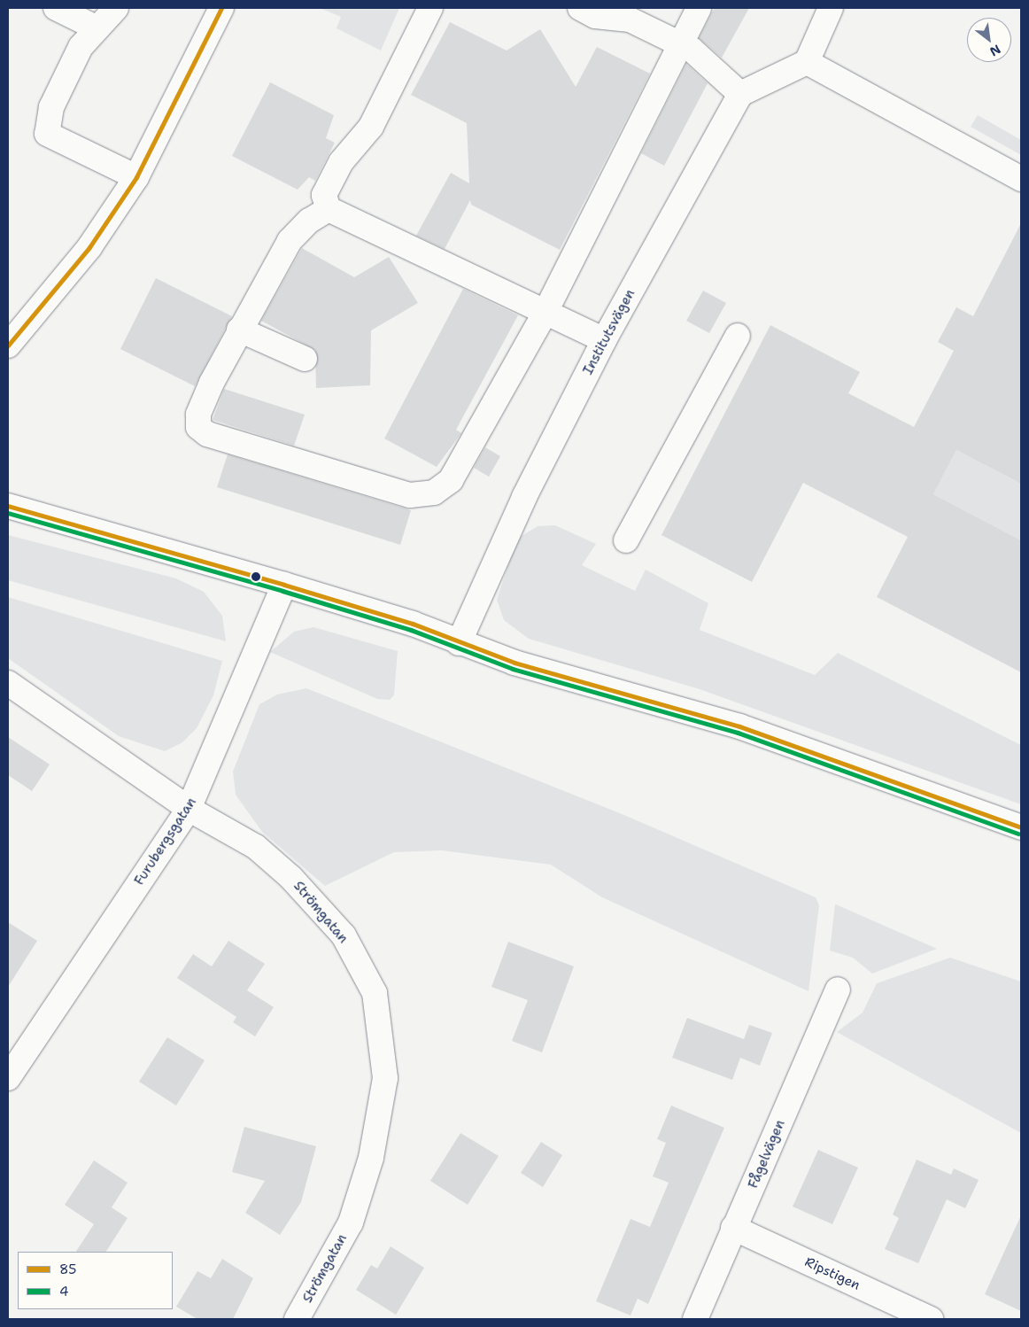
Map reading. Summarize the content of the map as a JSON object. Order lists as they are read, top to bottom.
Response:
{
  "streets": {
    "street": [
      "Institutsvägen",
      "Furubergsgatan",
      "Strömgatan",
      "Fågelvägen",
      "Ripstigen"
    ]
  },
  "crossings": [
    ["Furubergsgatan", "Strömgatan"],
    ["Fågelvägen", "Ripstigen"]
  ],
  "lines": ["transit line 85", "transit line 4"],
  "legend": ["85", "4"],
  "north": "bottom right"
}
